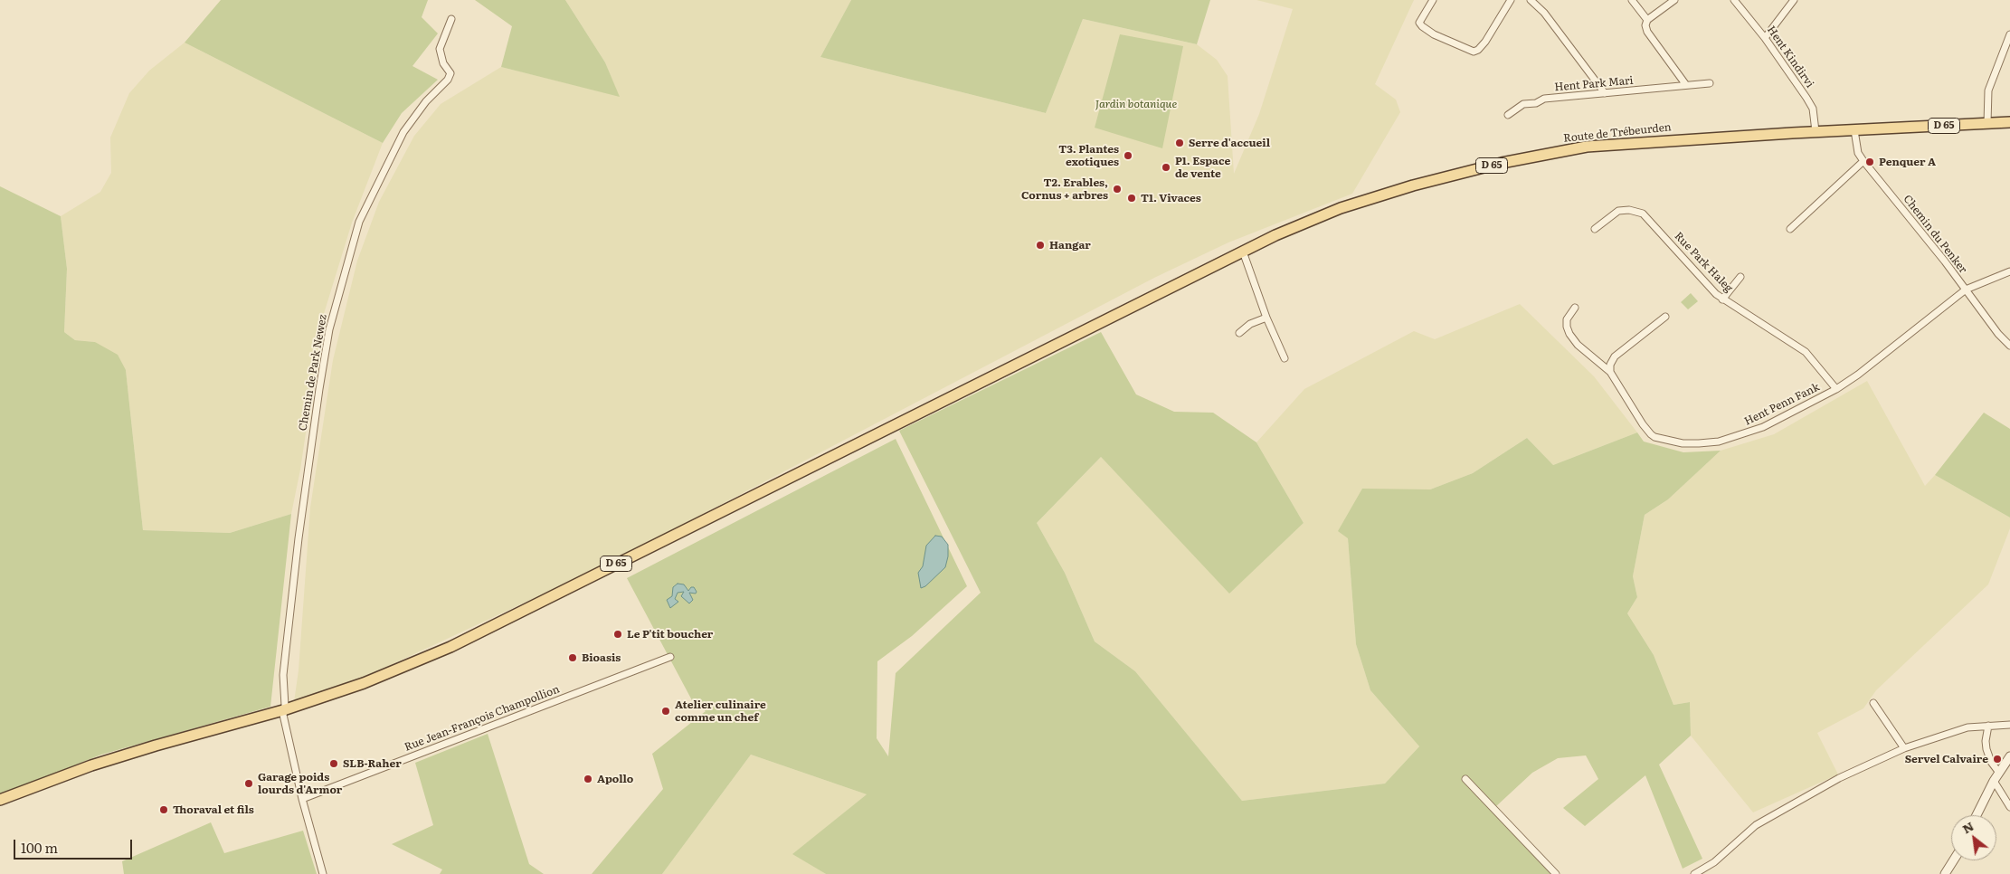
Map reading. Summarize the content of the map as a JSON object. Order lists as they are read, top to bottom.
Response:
{
  "streets": {
    "main road": ["D 65", "Route de Trébeurden"],
    "street": [
      "Hent Kindirvi",
      "Hent Park Mari",
      "Chemin du Penker",
      "Rue Park Haleg",
      "Chemin de Park Newez",
      "Hent Penn Fank",
      "Rue Jean-François Champollion"
    ]
  },
  "crossings": [
    ["Hent Kindirvi", "Route de Trébeurden"],
    ["D 65", "Route de Trébeurden"],
    ["D 65", "Chemin de Park Newez"],
    ["Route de Trébeurden", "Chemin du Penker"],
    ["Route de Trébeurden", "Chemin de Park Newez"],
    ["Chemin du Penker", "Hent Penn Fank"],
    ["Rue Park Haleg", "Hent Penn Fank"]
  ],
  "parks": ["Jardin botanique"],
  "places": [
    "Serre d'accueil",
    "T3. Plantes exotiques",
    "Penquer A",
    "P1. Espace de vente",
    "T2. Erables, Cornus + arbres",
    "T1. Vivaces",
    "Hangar",
    "Le P'tit boucher",
    "Bioasis",
    "Atelier culinaire comme un chef",
    "Servel Calvaire",
    "SLB-Raher",
    "Apollo",
    "Garage poids lourds d'Armor",
    "Thoraval et fils"
  ],
  "scale_bar": "100 m",
  "north": "top left"
}
